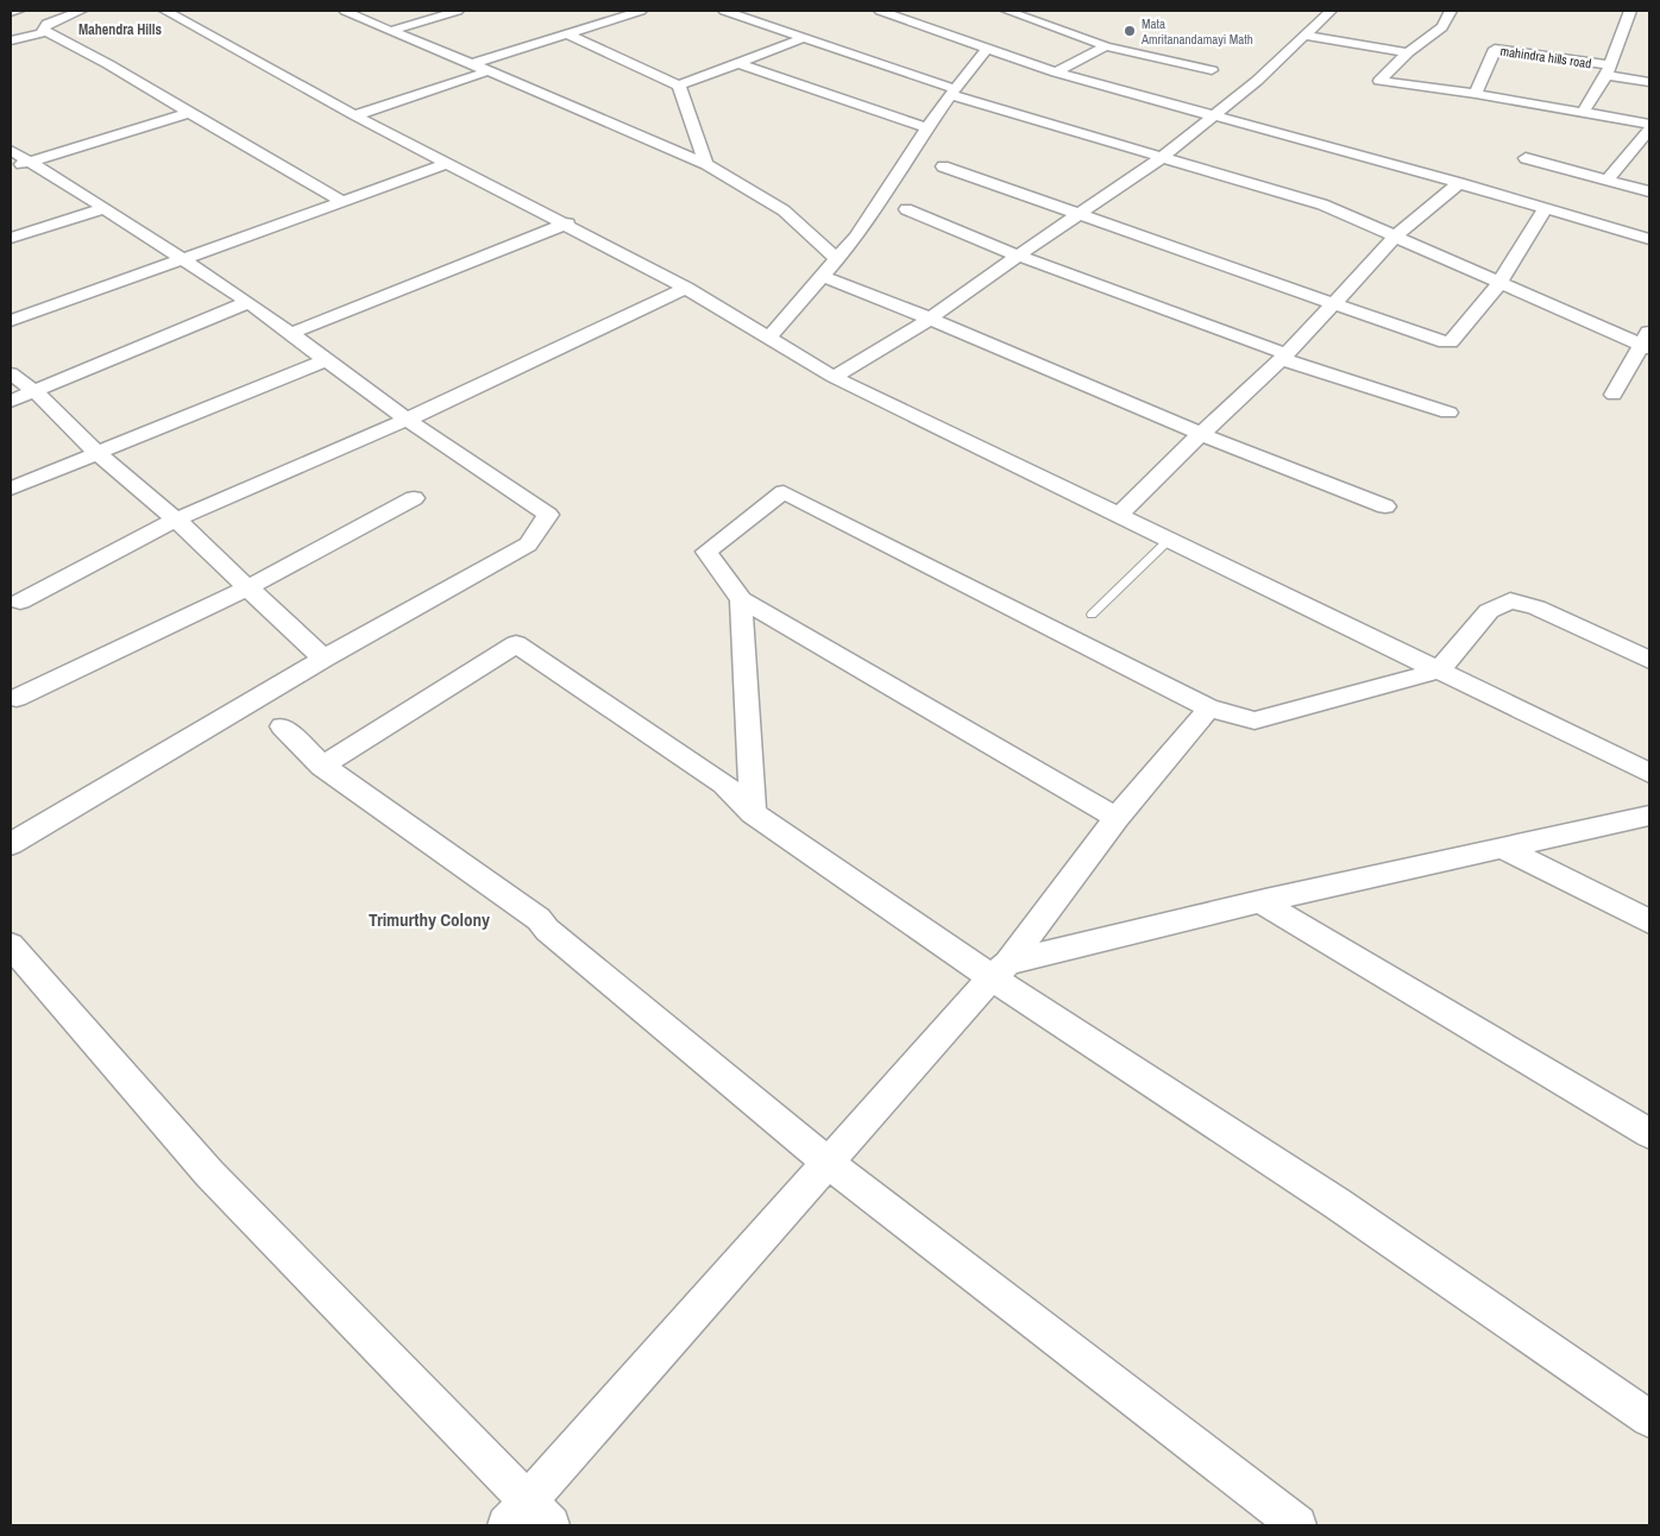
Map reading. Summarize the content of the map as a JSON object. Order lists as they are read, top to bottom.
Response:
{
  "streets": {
    "street": ["mahindra hills road"]
  },
  "districts": ["Mahendra Hills", "Trimurthy Colony"],
  "places": ["Mata Amritanandamayi Math"]
}
